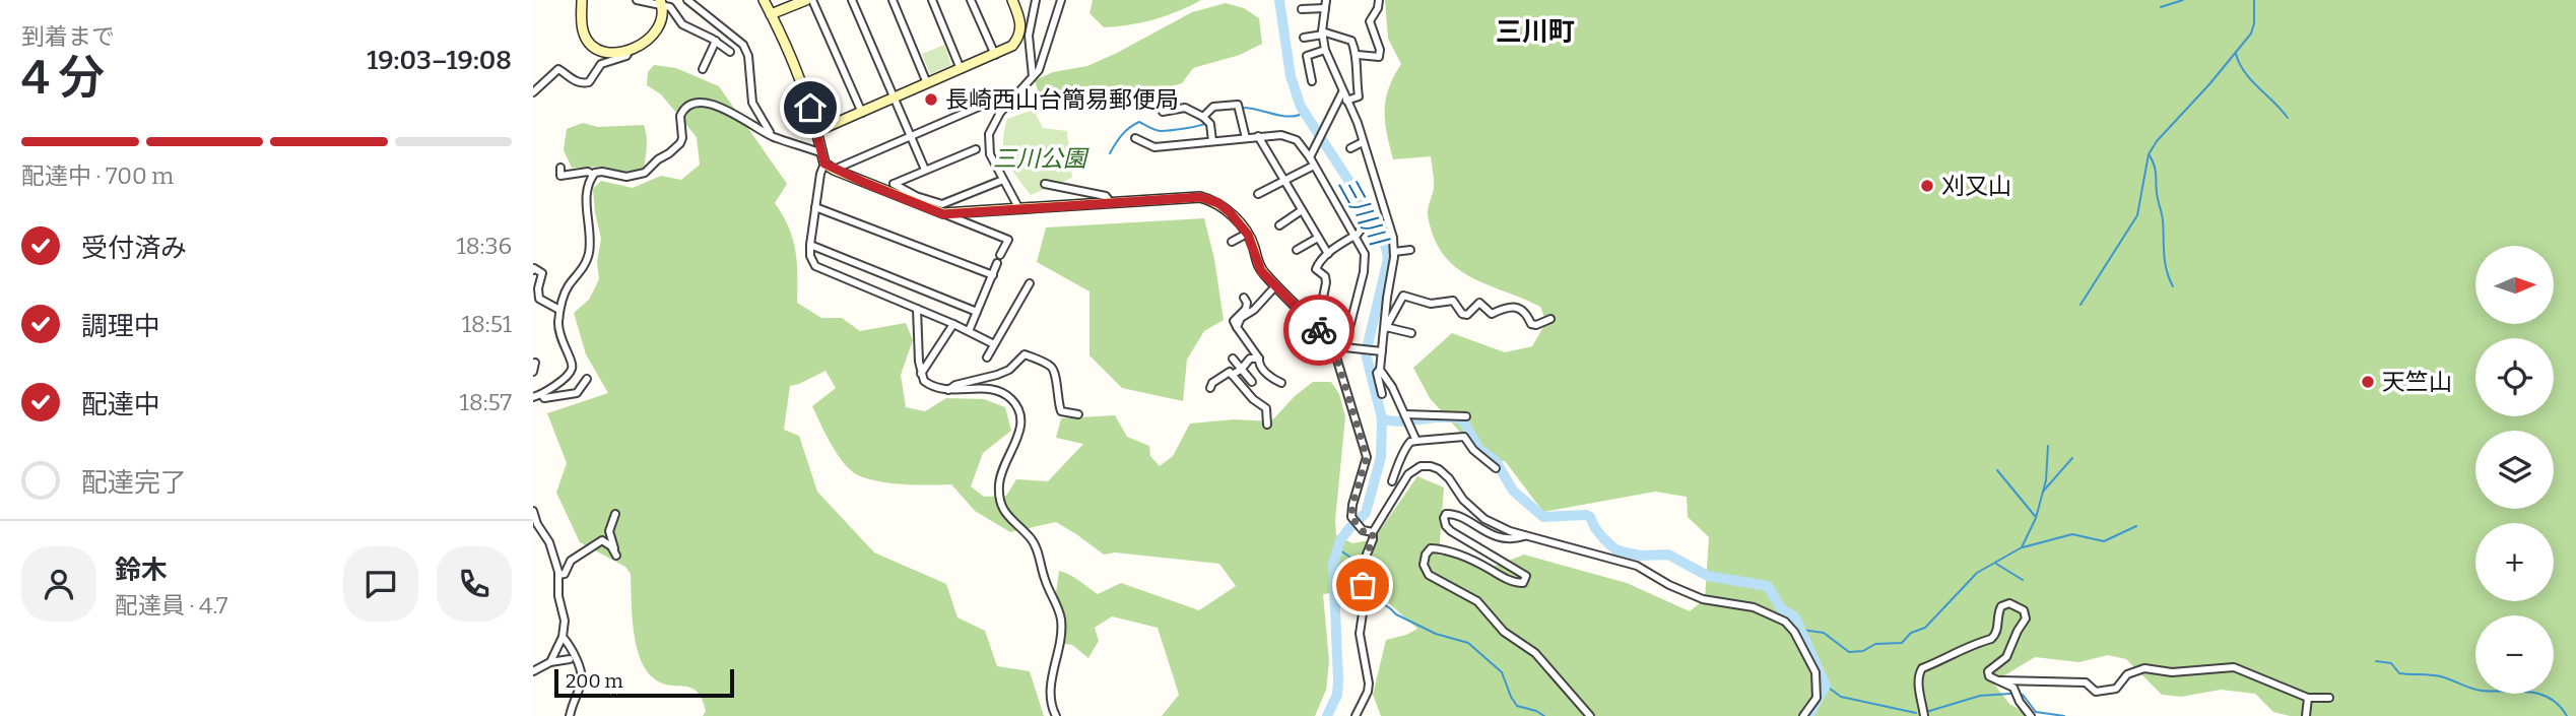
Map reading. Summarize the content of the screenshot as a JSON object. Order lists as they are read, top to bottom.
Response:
{
  "districts": ["三川町"],
  "water": ["三川川"],
  "parks": ["三川公園"],
  "places": ["長崎西山台簡易郵便局", "刈又山", "天竺山"],
  "scale_bar": "200 m",
  "north": "right",
  "page": {
    "heading": ["4 分", "到着まで", "19:03–19:08"],
    "panel": ["鈴木", "配達員 · 4.7"],
    "bar": "配達中 · 700 m",
    "list": [
      ["受付済み", "18:36"],
      ["調理中", "18:51"],
      ["配達中", "18:57"],
      "配達完了"
    ],
    "map_buttons": ["+", "−"],
    "scale": "200 m"
  }
}
